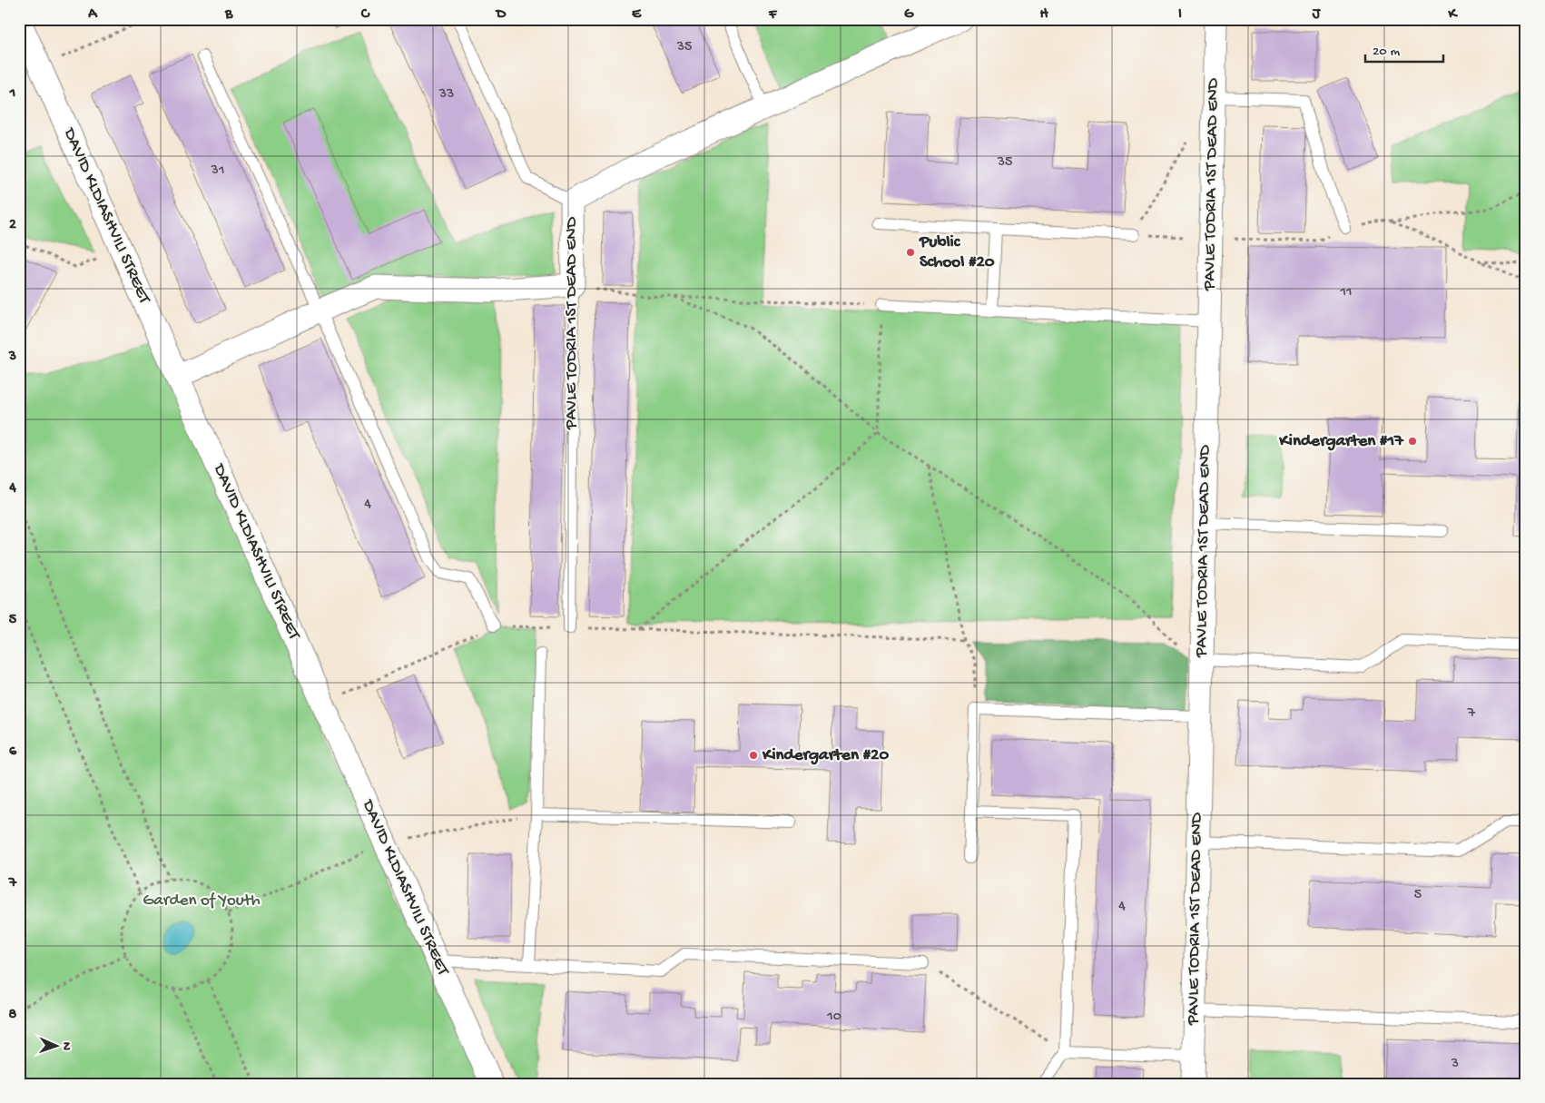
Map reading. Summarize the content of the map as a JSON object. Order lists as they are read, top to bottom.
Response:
{
  "streets": {
    "street": ["PAVLE TODRIA 1ST DEAD END", "DAVID KLDIASHVILI STREET"]
  },
  "parks": ["Garden of Youth"],
  "places": ["Public School #20", "Kindergarten #17", "Kindergarten #20"],
  "house_numbers": [
    "35",
    "33",
    "35",
    "31",
    "11",
    "4",
    "7",
    "5",
    "4",
    "10",
    "3"
  ],
  "scale_bar": "20 m",
  "north": "right",
  "grid": {
    "columns": [
      "A",
      "B",
      "C",
      "D",
      "E",
      "F",
      "G",
      "H",
      "I",
      "J",
      "K"
    ],
    "rows": [
      "1",
      "2",
      "3",
      "4",
      "5",
      "6",
      "7",
      "8"
    ]
  }
}
